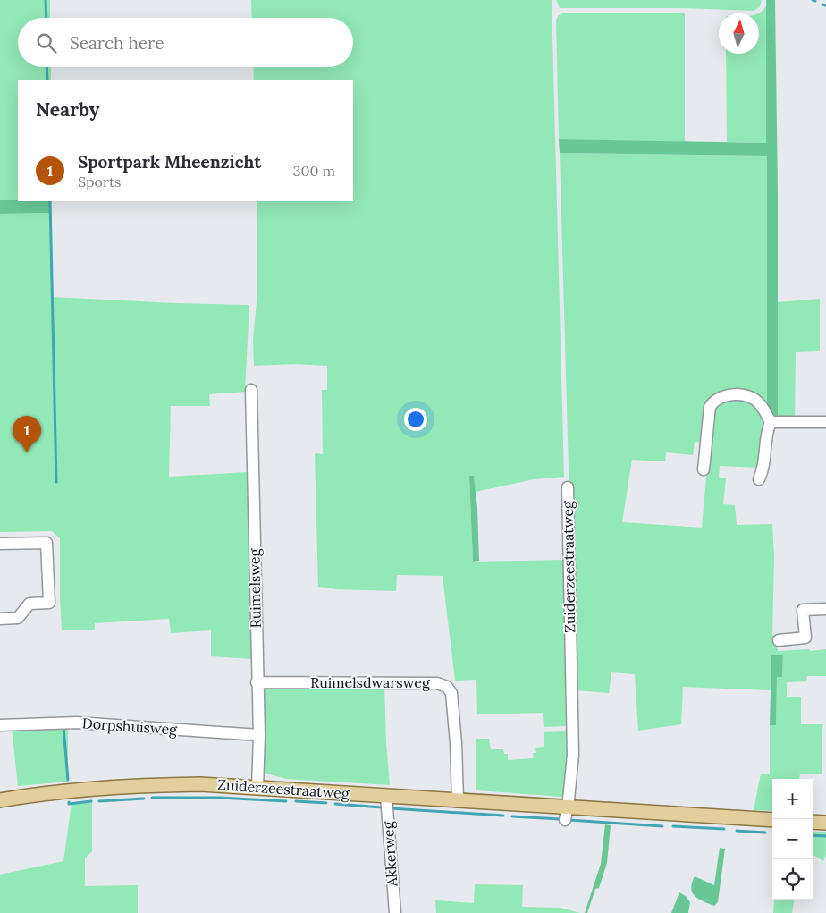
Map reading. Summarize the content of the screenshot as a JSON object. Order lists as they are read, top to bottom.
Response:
{
  "streets": {
    "main road": ["Zuiderzeestraatweg"],
    "street": [
      "Ruimelsweg",
      "Ruimelsdwarsweg",
      "Dorpshuisweg",
      "Akkerweg"
    ]
  },
  "crossings": [
    ["Zuiderzeestraatweg", "Ruimelsweg"],
    ["Zuiderzeestraatweg", "Ruimelsdwarsweg"],
    ["Zuiderzeestraatweg", "Akkerweg"],
    ["Ruimelsweg", "Ruimelsdwarsweg"],
    ["Ruimelsweg", "Dorpshuisweg"]
  ],
  "north": "top",
  "page": {
    "search": "Search here",
    "heading": "Nearby",
    "list": [
      {
        "mark": "1",
        "name": "Sportpark Mheenzicht",
        "note": "Sports",
        "value": "300 m"
      }
    ],
    "pins": "1",
    "map_buttons": ["+", "−"]
  }
}
